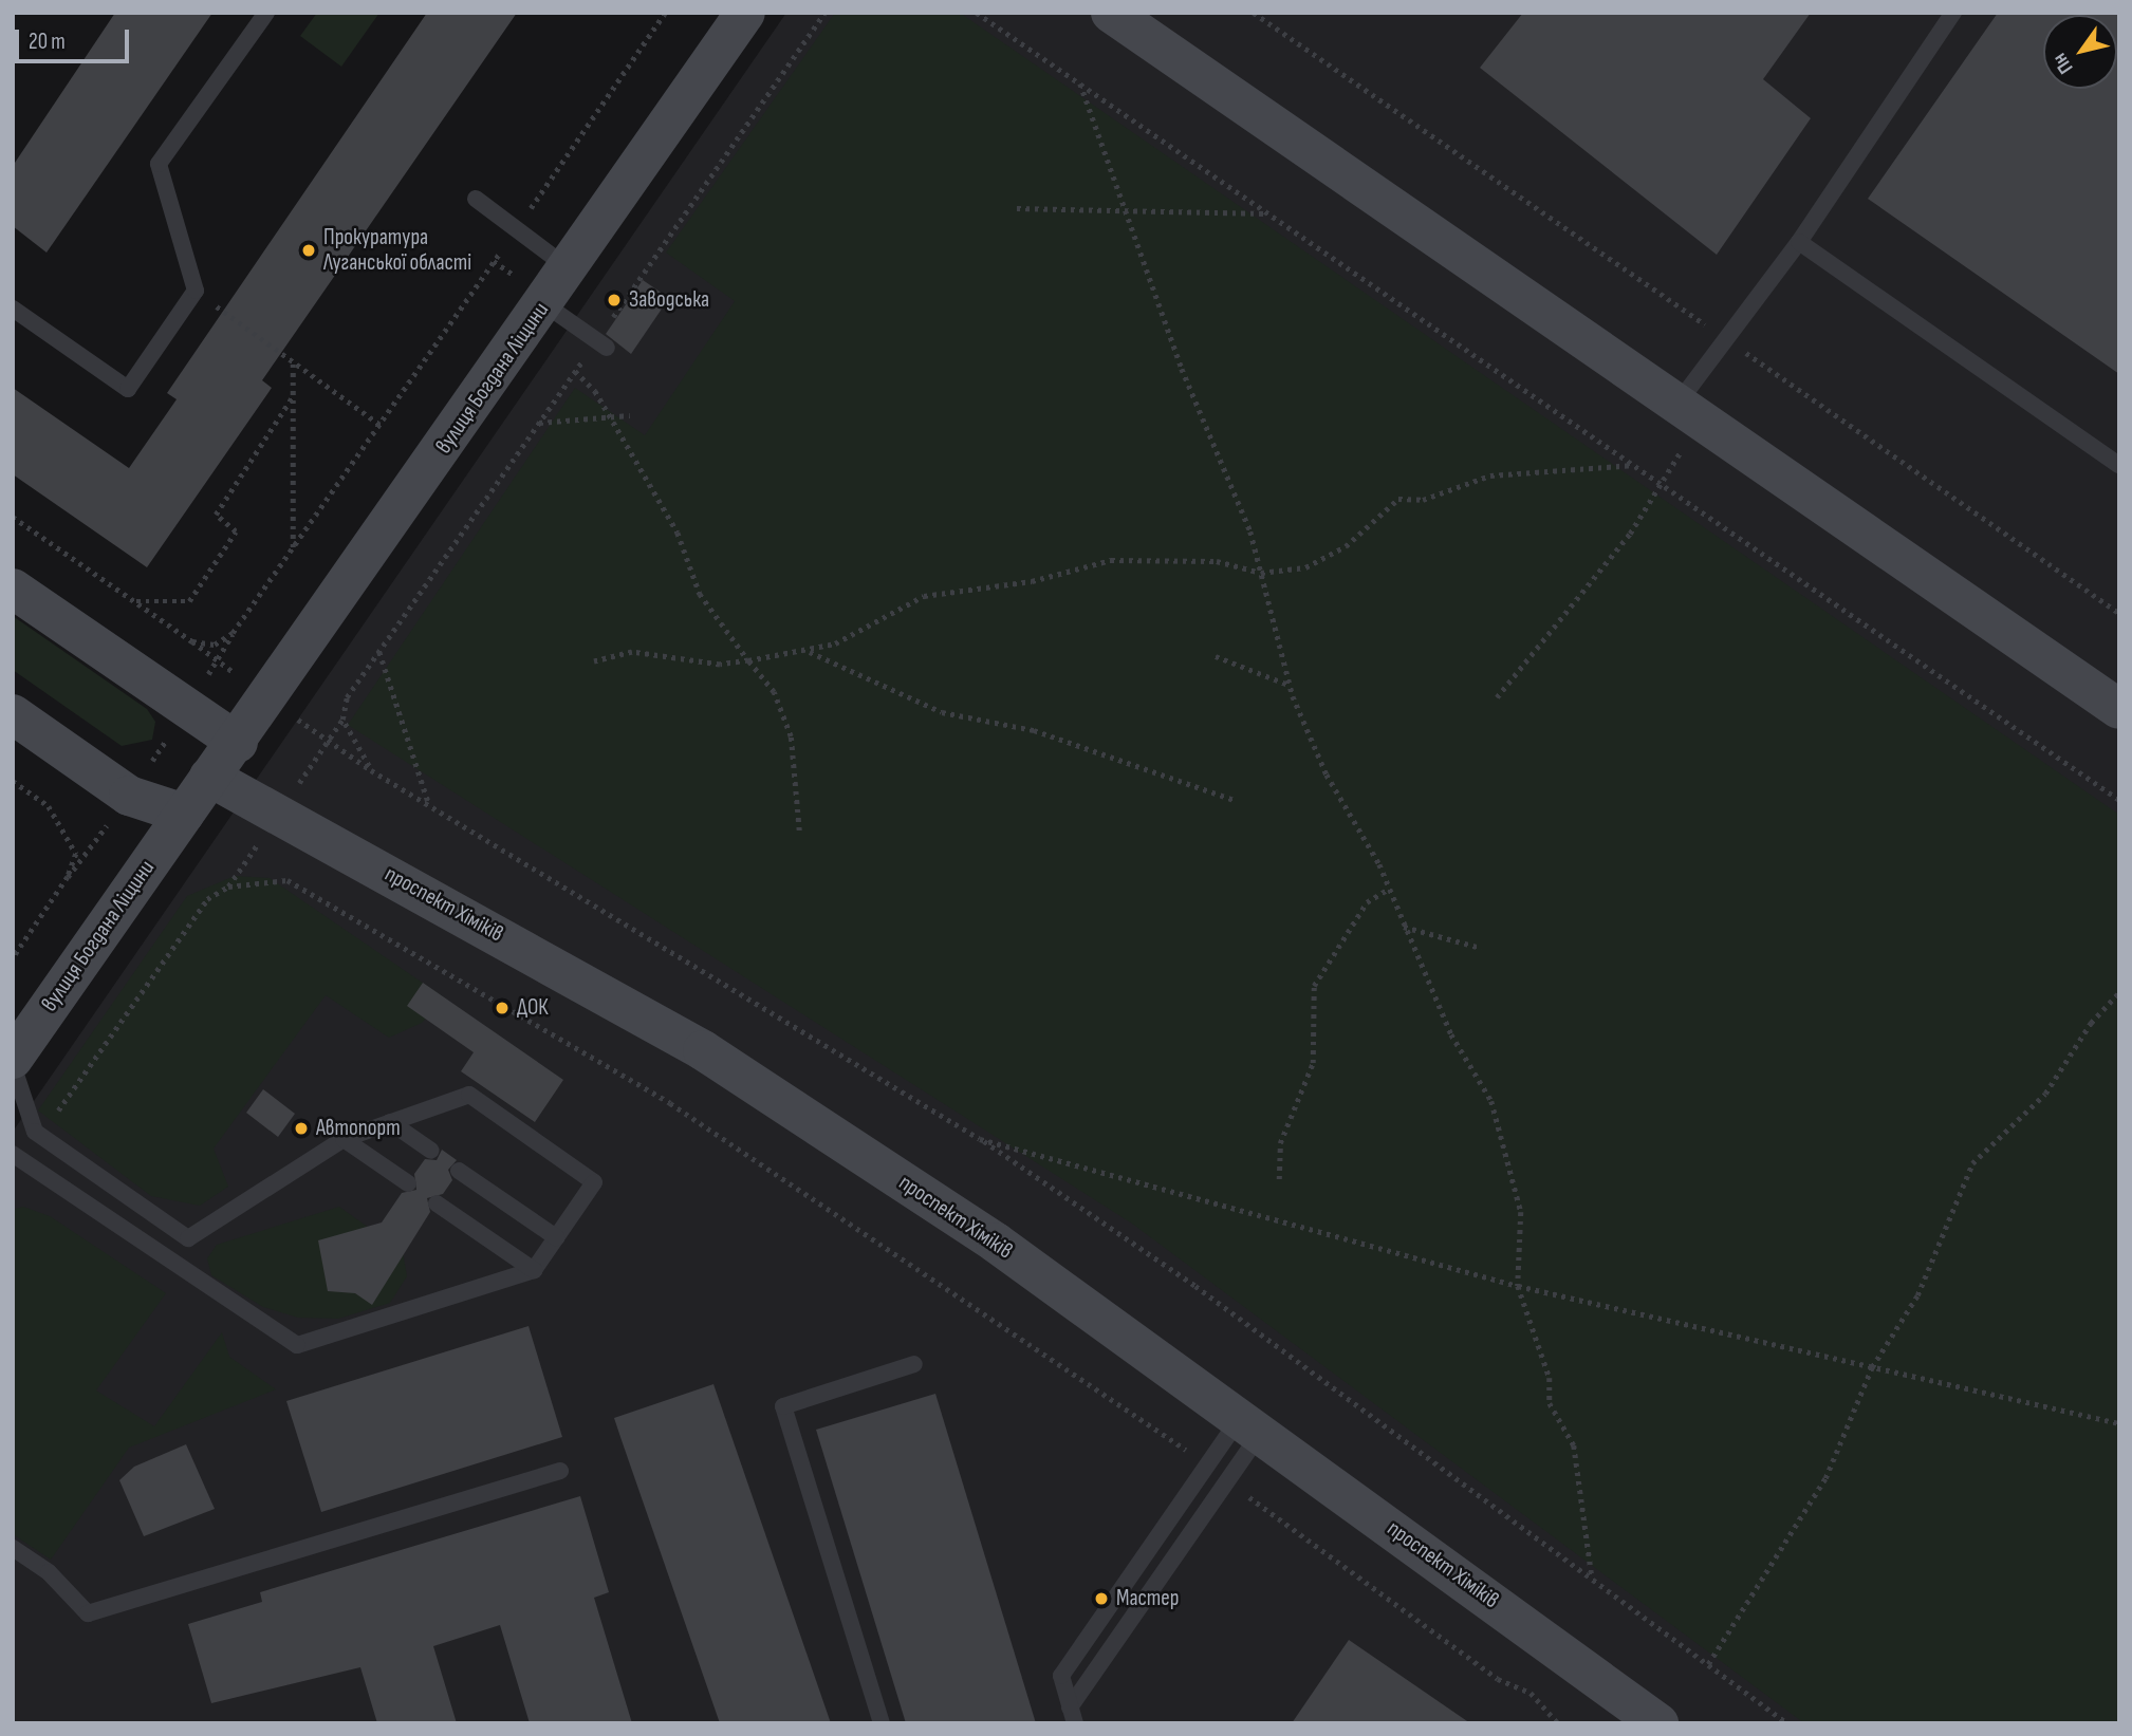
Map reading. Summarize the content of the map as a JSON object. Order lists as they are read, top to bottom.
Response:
{
  "streets": {
    "street": ["вулиця Богдана Ліщини", "проспект Хіміків"]
  },
  "crossings": [
    ["вулиця Богдана Ліщини", "проспект Хіміків"]
  ],
  "places": [
    "Прокуратура Луганської області",
    "Заводська",
    "ДОК",
    "Автопорт",
    "Мастер"
  ],
  "scale_bar": "20 m",
  "north": "bottom left"
}
